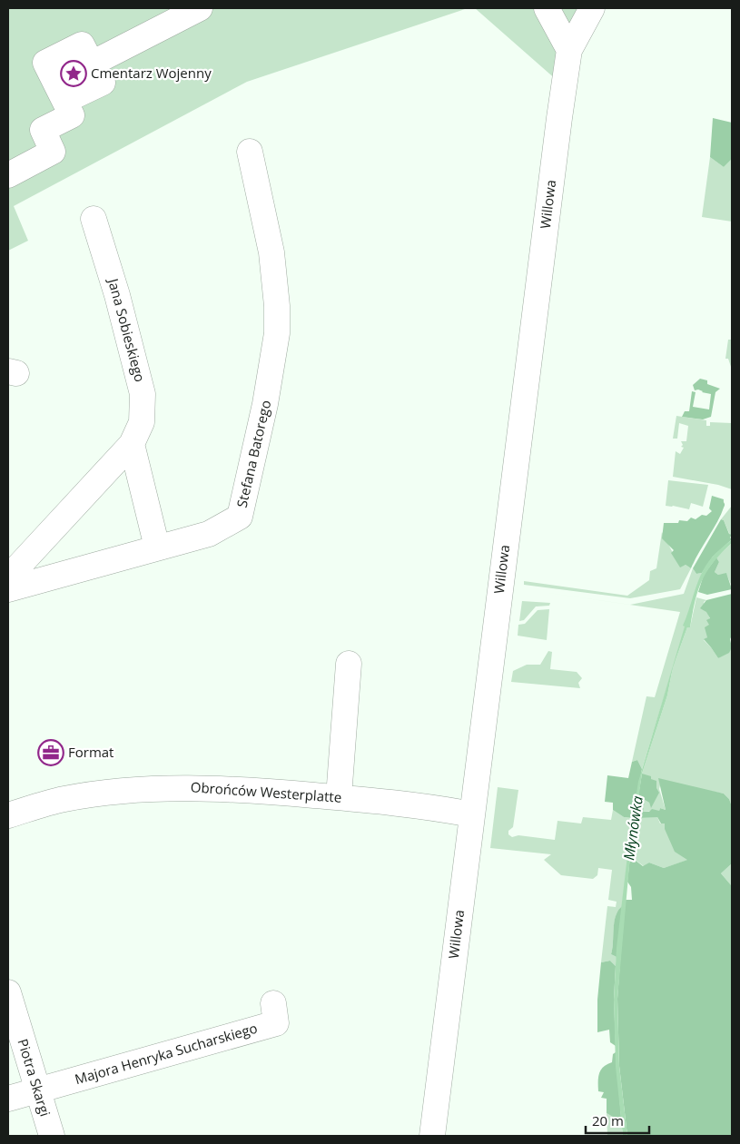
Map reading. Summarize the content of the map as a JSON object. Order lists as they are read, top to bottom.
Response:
{
  "streets": {
    "street": [
      "Willowa",
      "Jana Sobieskiego",
      "Stefana Batorego",
      "Obrońców Westerplatte",
      "Majora Henryka Sucharskiego",
      "Piotra Skargi"
    ]
  },
  "crossings": [
    ["Willowa", "Obrońców Westerplatte"],
    ["Majora Henryka Sucharskiego", "Piotra Skargi"]
  ],
  "water": ["Młynówka"],
  "places": {
    "place": ["Cmentarz Wojenny"],
    "office": ["Format"]
  },
  "scale_bar": "20 m"
}
